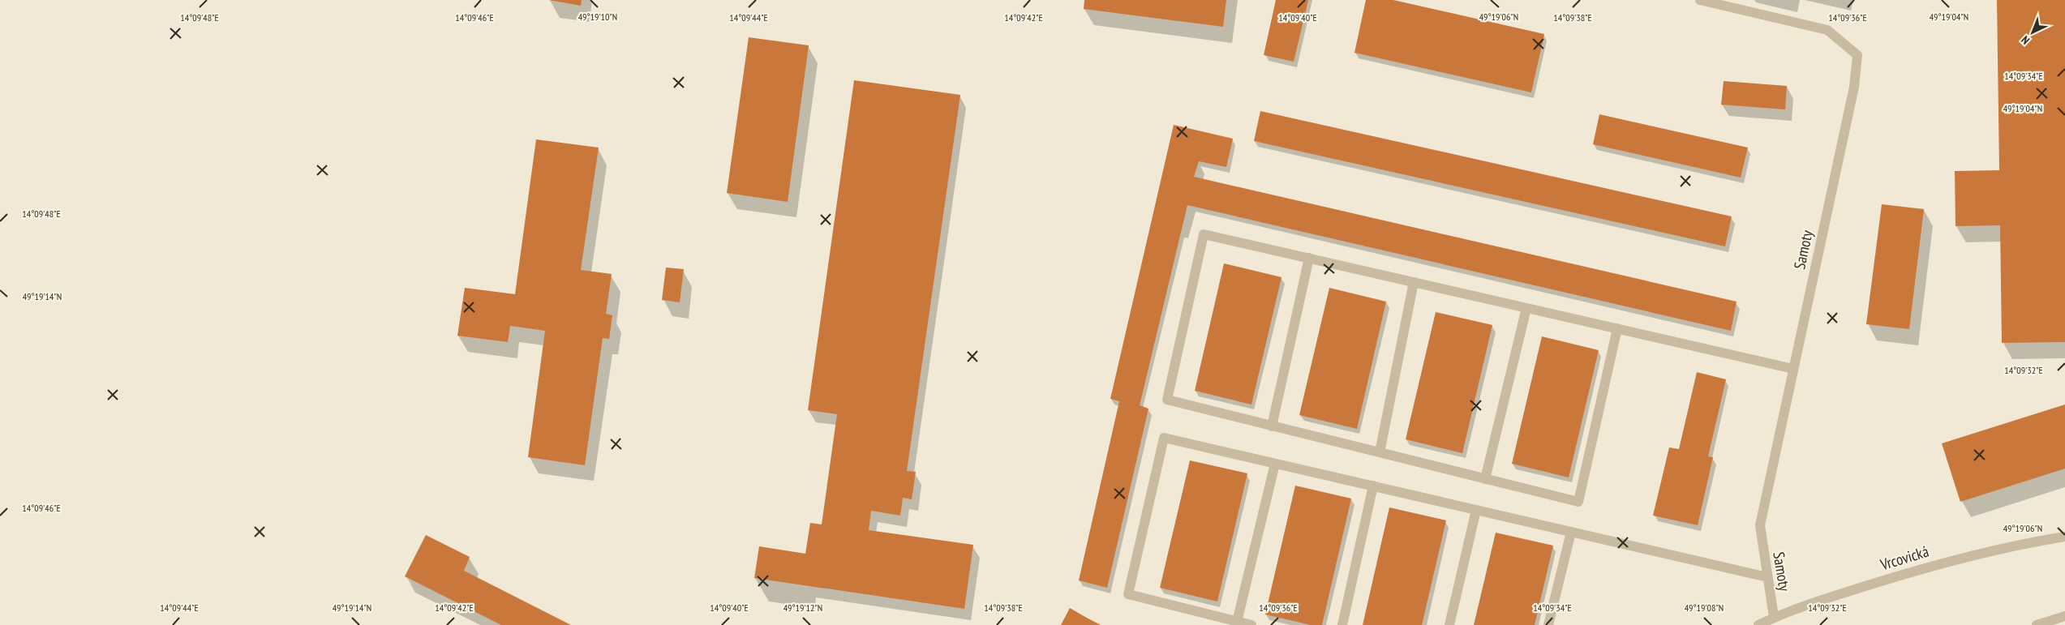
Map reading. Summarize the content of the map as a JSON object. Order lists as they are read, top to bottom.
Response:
{
  "streets": {
    "street": ["Samoty", "Vrcovická"]
  },
  "crossings": [
    ["Samoty", "Vrcovická"]
  ],
  "north": "bottom left",
  "coordinates": [
    "49°19'10\"N",
    "49°19'06\"N",
    "49°19'04\"N",
    "14°09'48\"E",
    "14°09'46\"E",
    "14°09'44\"E",
    "14°09'42\"E",
    "14°09'40\"E",
    "14°09'38\"E",
    "14°09'36\"E",
    "14°09'34\"E",
    "49°19'14\"N",
    "14°09'32\"E",
    "49°19'12\"N",
    "49°19'08\"N"
  ]
}
